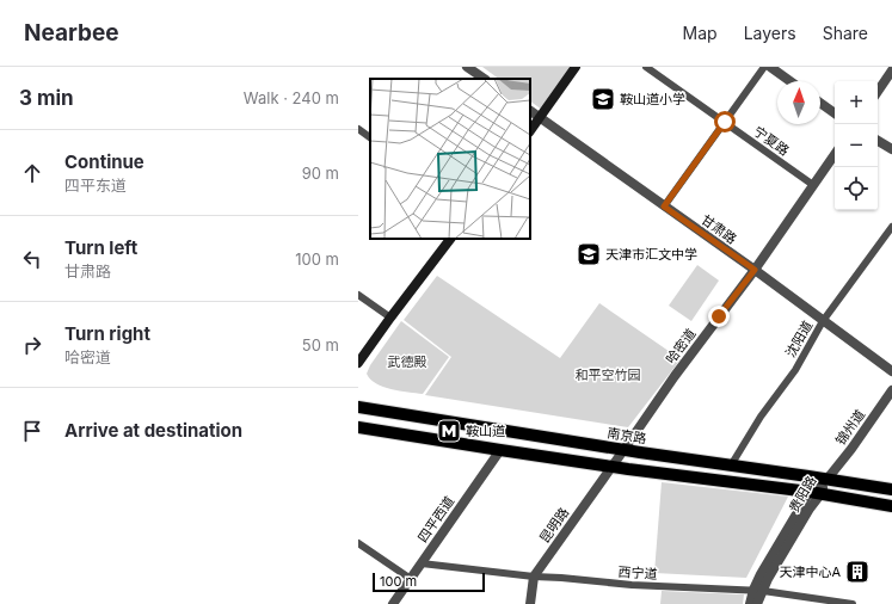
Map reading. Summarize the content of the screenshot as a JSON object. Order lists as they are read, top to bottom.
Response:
{
  "streets": {
    "main road": ["南京路"],
    "street": [
      "宁夏路",
      "甘肃路",
      "沈阳道",
      "哈密道",
      "锦州道",
      "贵阳路",
      "四平西道",
      "昆明路",
      "西宁道"
    ]
  },
  "crossings": [
    ["宁夏路", "哈密道"],
    ["甘肃路", "沈阳道"],
    ["甘肃路", "哈密道"],
    ["沈阳道", "南京路"],
    ["哈密道", "南京路"],
    ["哈密道", "昆明路"],
    ["锦州道", "南京路"],
    ["锦州道", "贵阳路"],
    ["南京路", "贵阳路"],
    ["贵阳路", "西宁道"],
    ["四平西道", "西宁道"],
    ["昆明路", "西宁道"]
  ],
  "parks": ["武德殿", "和平空竹园"],
  "places": {
    "school or university": ["鞍山道小学", "天津市汇文中学"],
    "metro station": ["鞍山道"],
    "building": ["天津中心A"]
  },
  "scale_bar": "100 m",
  "north": "top",
  "page": {
    "header": "Nearbee",
    "nav": ["Map", "Layers", "Share"],
    "heading": ["3 min", "Walk · 240 m"],
    "map_buttons": ["+", "−"],
    "list": [
      ["Continue", "四平东道", "90 m"],
      ["Turn left", "甘肃路", "100 m"],
      ["Turn right", "哈密道", "50 m"],
      "Arrive at destination"
    ],
    "scale": "100 m"
  }
}
